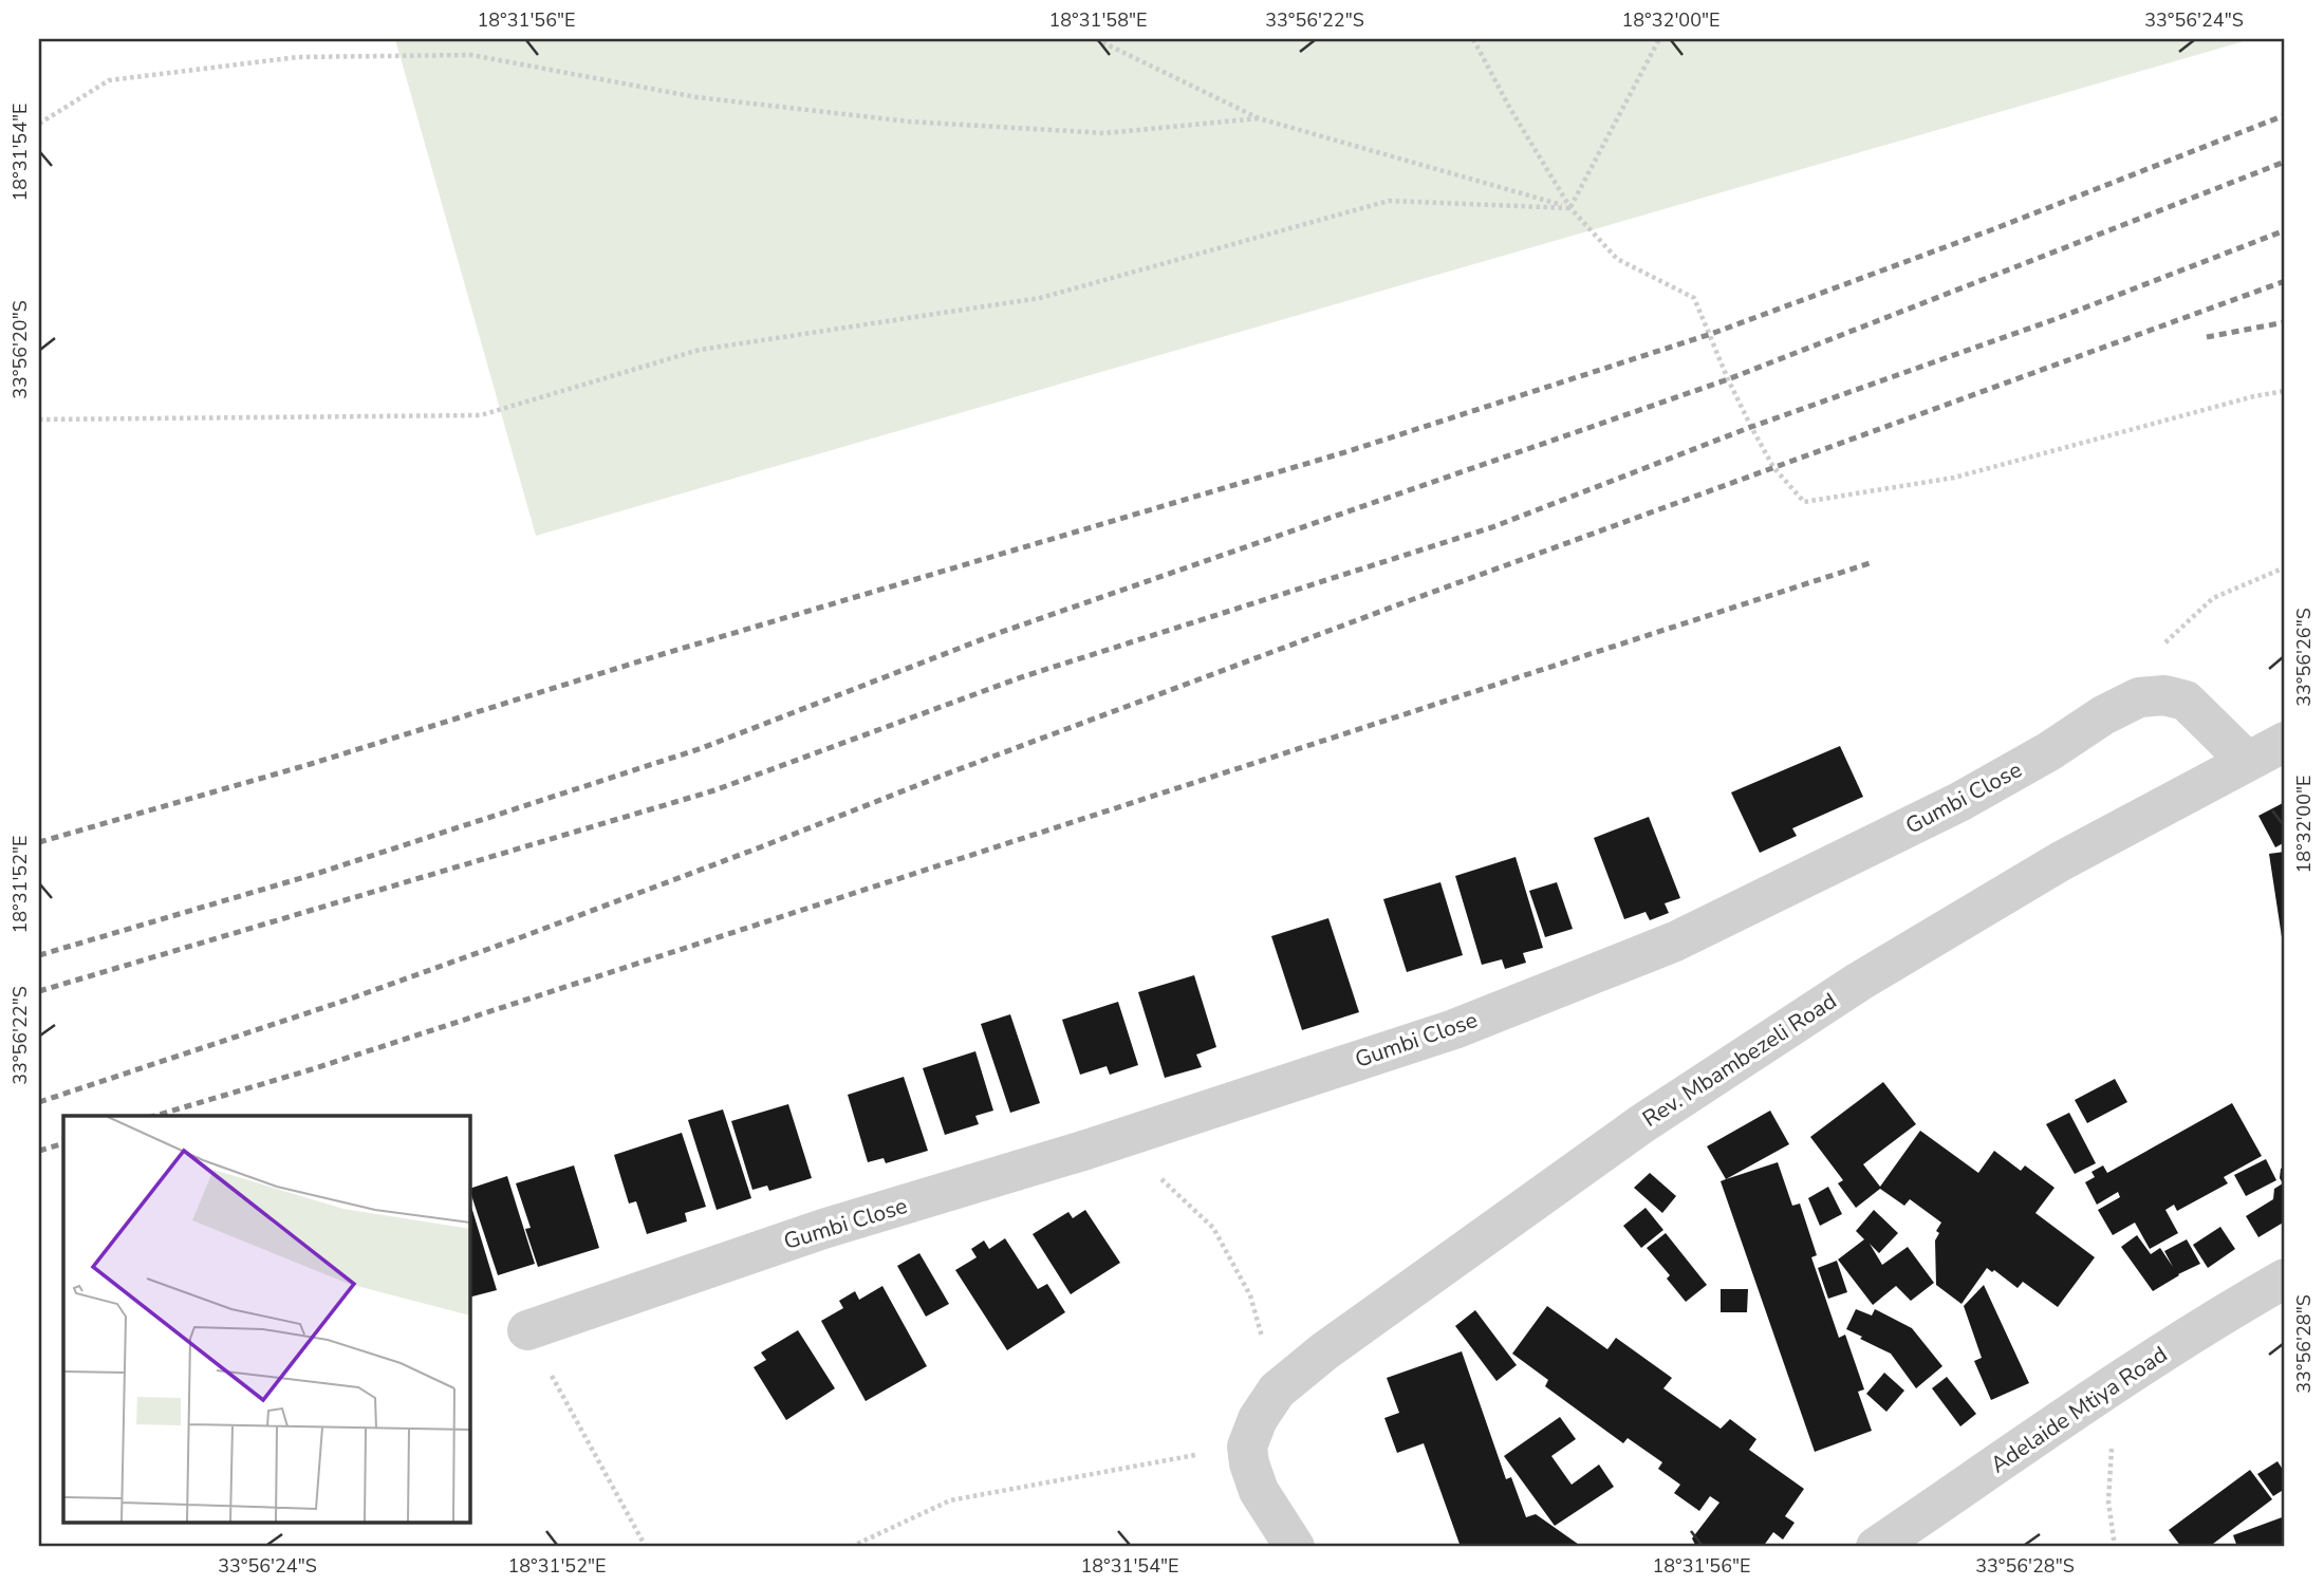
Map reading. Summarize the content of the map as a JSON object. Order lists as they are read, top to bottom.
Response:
{
  "streets": {
    "street": ["Gumbi Close", "Rev. Mbambezeli Road", "Adelaide Mtiya Road"]
  },
  "coordinates": [
    "18°31'56\"E",
    "18°31'58\"E",
    "33°56'22\"S",
    "18°32'00\"E",
    "33°56'24\"S",
    "18°31'54\"E",
    "33°56'20\"S",
    "33°56'26\"S",
    "18°31'52\"E",
    "33°56'28\"S"
  ]
}
